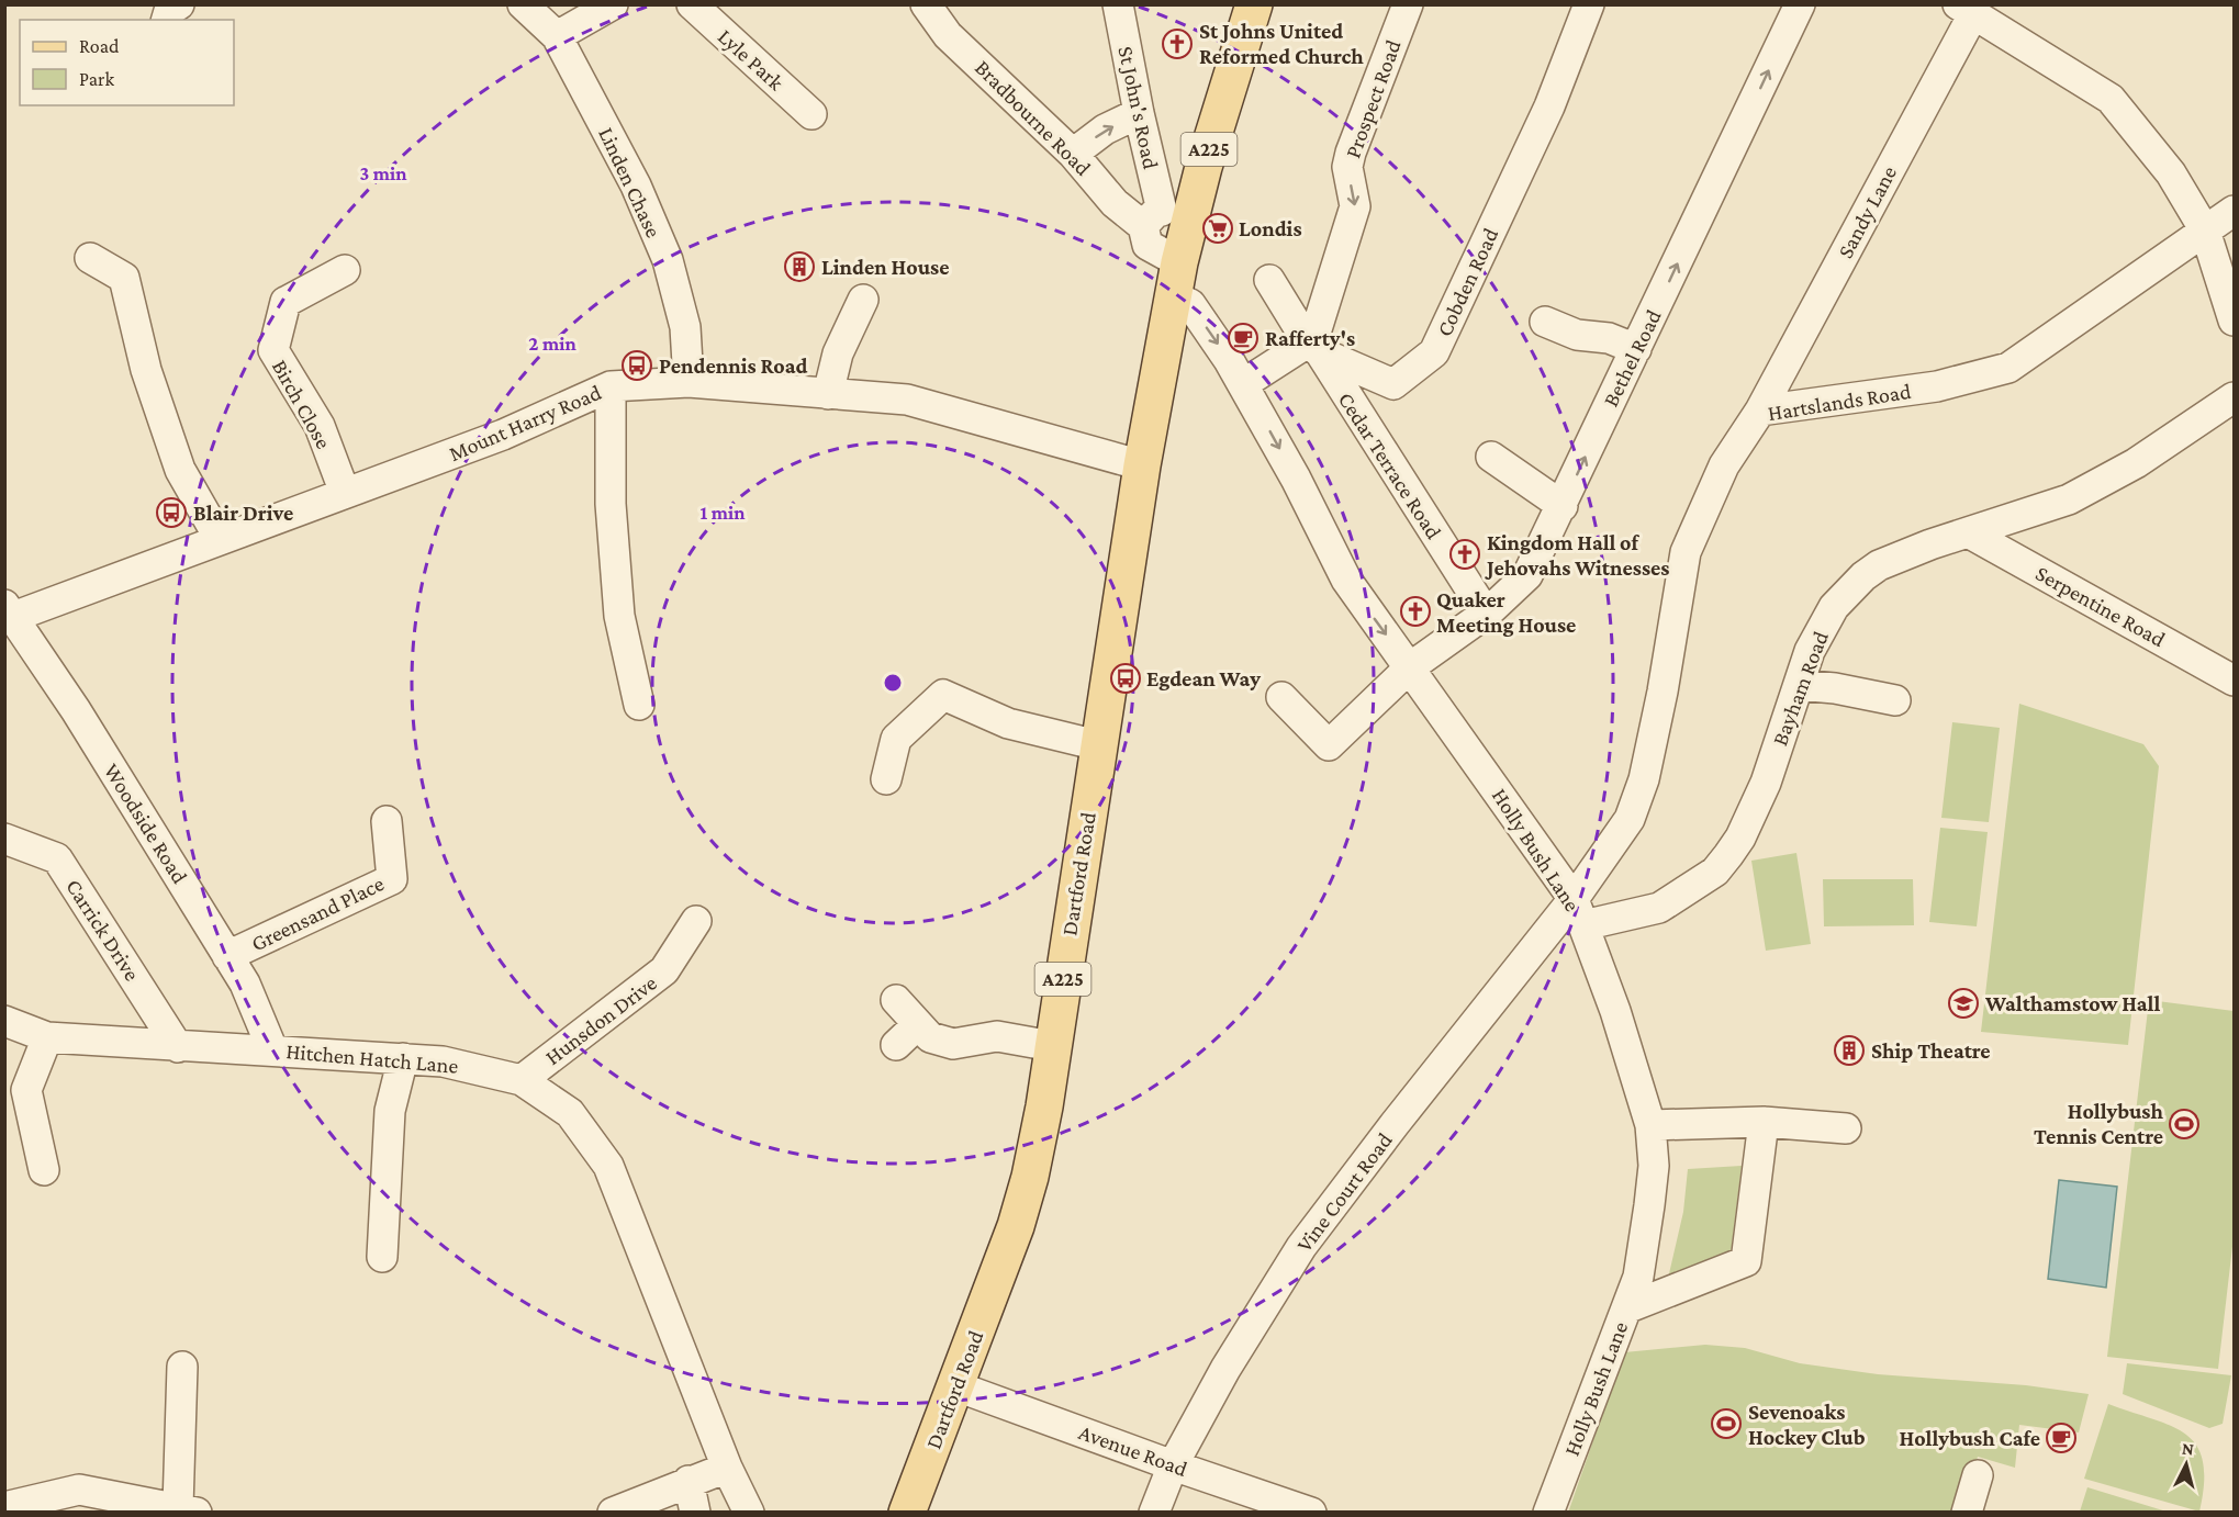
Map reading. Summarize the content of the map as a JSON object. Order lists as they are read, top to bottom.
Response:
{
  "streets": {
    "main road": ["A225", "Dartford Road"],
    "street": [
      "Lyle Park",
      "Prospect Road",
      "St John's Road",
      "Bradbourne Road",
      "Linden Chase",
      "Sandy Lane",
      "Cobden Road",
      "Bethel Road",
      "Hartslands Road",
      "Birch Close",
      "Mount Harry Road",
      "Cedar Terrace Road",
      "Serpentine Road",
      "Bayham Road",
      "Woodside Road",
      "Holly Bush Lane",
      "Greensand Place",
      "Carrick Drive",
      "Hunsdon Drive",
      "Hitchen Hatch Lane",
      "Vine Court Road",
      "Avenue Road"
    ]
  },
  "crossings": [
    ["Prospect Road", "Cobden Road"],
    ["Prospect Road", "Cedar Terrace Road"],
    ["St John's Road", "Bradbourne Road"],
    ["St John's Road", "A225"],
    ["St John's Road", "Holly Bush Lane"],
    ["Bradbourne Road", "A225"],
    ["Bradbourne Road", "Holly Bush Lane"],
    ["A225", "Holly Bush Lane"],
    ["A225", "Dartford Road"],
    ["Linden Chase", "Mount Harry Road"],
    ["Sandy Lane", "Hartslands Road"],
    ["Cobden Road", "Cedar Terrace Road"],
    ["Bethel Road", "Cedar Terrace Road"],
    ["Bethel Road", "Holly Bush Lane"],
    ["Hartslands Road", "Bayham Road"],
    ["Hartslands Road", "Holly Bush Lane"],
    ["Hartslands Road", "Vine Court Road"],
    ["Birch Close", "Mount Harry Road"],
    ["Mount Harry Road", "Woodside Road"],
    ["Mount Harry Road", "Dartford Road"],
    ["Serpentine Road", "Bayham Road"],
    ["Bayham Road", "Holly Bush Lane"],
    ["Bayham Road", "Vine Court Road"],
    ["Woodside Road", "Greensand Place"],
    ["Woodside Road", "Hitchen Hatch Lane"],
    ["Holly Bush Lane", "Dartford Road"],
    ["Holly Bush Lane", "Vine Court Road"],
    ["Dartford Road", "Avenue Road"],
    ["Carrick Drive", "Hitchen Hatch Lane"],
    ["Hunsdon Drive", "Hitchen Hatch Lane"],
    ["Vine Court Road", "Avenue Road"]
  ],
  "one_way": ["Prospect Road", "Bethel Road"],
  "places": {
    "church": ["St Johns United Reformed Church", "Kingdom Hall of Jehovahs Witnesses", "Quaker Meeting House"],
    "supermarket": ["Londis"],
    "building": ["Linden House", "Ship Theatre"],
    "cafe": ["Rafferty's", "Hollybush Cafe"],
    "bus stop": ["Pendennis Road", "Blair Drive", "Egdean Way"],
    "school or university": ["Walthamstow Hall"],
    "sports": ["Hollybush Tennis Centre", "Sevenoaks Hockey Club"]
  },
  "legend": ["Road", "Park"],
  "north": "top",
  "rings": ["3 min", "2 min", "1 min"]
}
